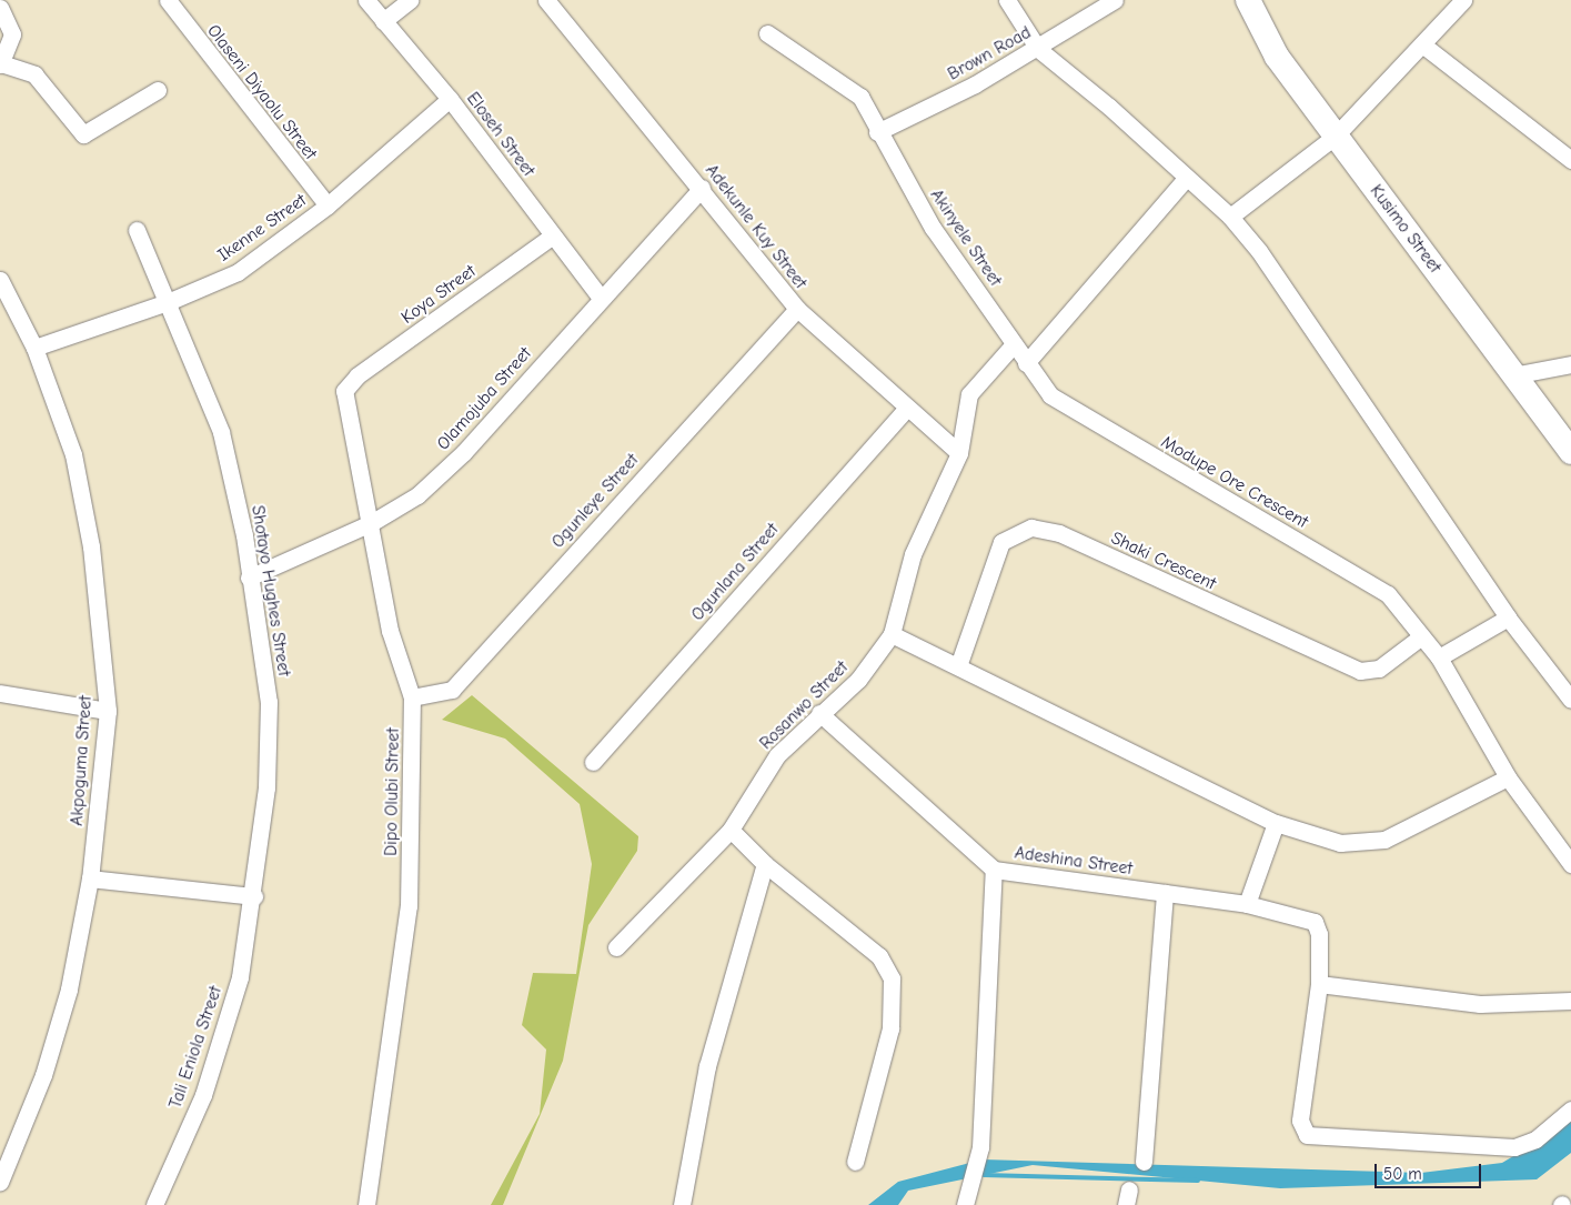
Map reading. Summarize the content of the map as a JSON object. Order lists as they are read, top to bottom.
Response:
{
  "streets": {
    "street": [
      "Brown Road",
      "Olaseni Diyaolu Street",
      "Eloseh Street",
      "Adekunle Kuy Street",
      "Ikenne Street",
      "Kusimo Street",
      "Akinyele Street",
      "Koya Street",
      "Olamojuba Street",
      "Modupe Ore Crescent",
      "Ogunleye Street",
      "Shaki Crescent",
      "Ogunlana Street",
      "Shotayo Hughes Street",
      "Rosanwo Street",
      "Akpoguma Street",
      "Dipo Olubi Street",
      "Adeshina Street",
      "Tali Eniola Street"
    ]
  },
  "crossings": [
    ["Brown Road", "Akinyele Street"],
    ["Olaseni Diyaolu Street", "Ikenne Street"],
    ["Eloseh Street", "Ikenne Street"],
    ["Eloseh Street", "Koya Street"],
    ["Eloseh Street", "Olamojuba Street"],
    ["Adekunle Kuy Street", "Olamojuba Street"],
    ["Adekunle Kuy Street", "Ogunleye Street"],
    ["Adekunle Kuy Street", "Ogunlana Street"],
    ["Adekunle Kuy Street", "Rosanwo Street"],
    ["Ikenne Street", "Shotayo Hughes Street"],
    ["Ikenne Street", "Akpoguma Street"],
    ["Akinyele Street", "Modupe Ore Crescent"],
    ["Akinyele Street", "Rosanwo Street"],
    ["Koya Street", "Dipo Olubi Street"],
    ["Olamojuba Street", "Shotayo Hughes Street"],
    ["Olamojuba Street", "Dipo Olubi Street"],
    ["Modupe Ore Crescent", "Shaki Crescent"],
    ["Ogunleye Street", "Dipo Olubi Street"],
    ["Shotayo Hughes Street", "Tali Eniola Street"],
    ["Rosanwo Street", "Adeshina Street"]
  ],
  "scale_bar": "50 m"
}
